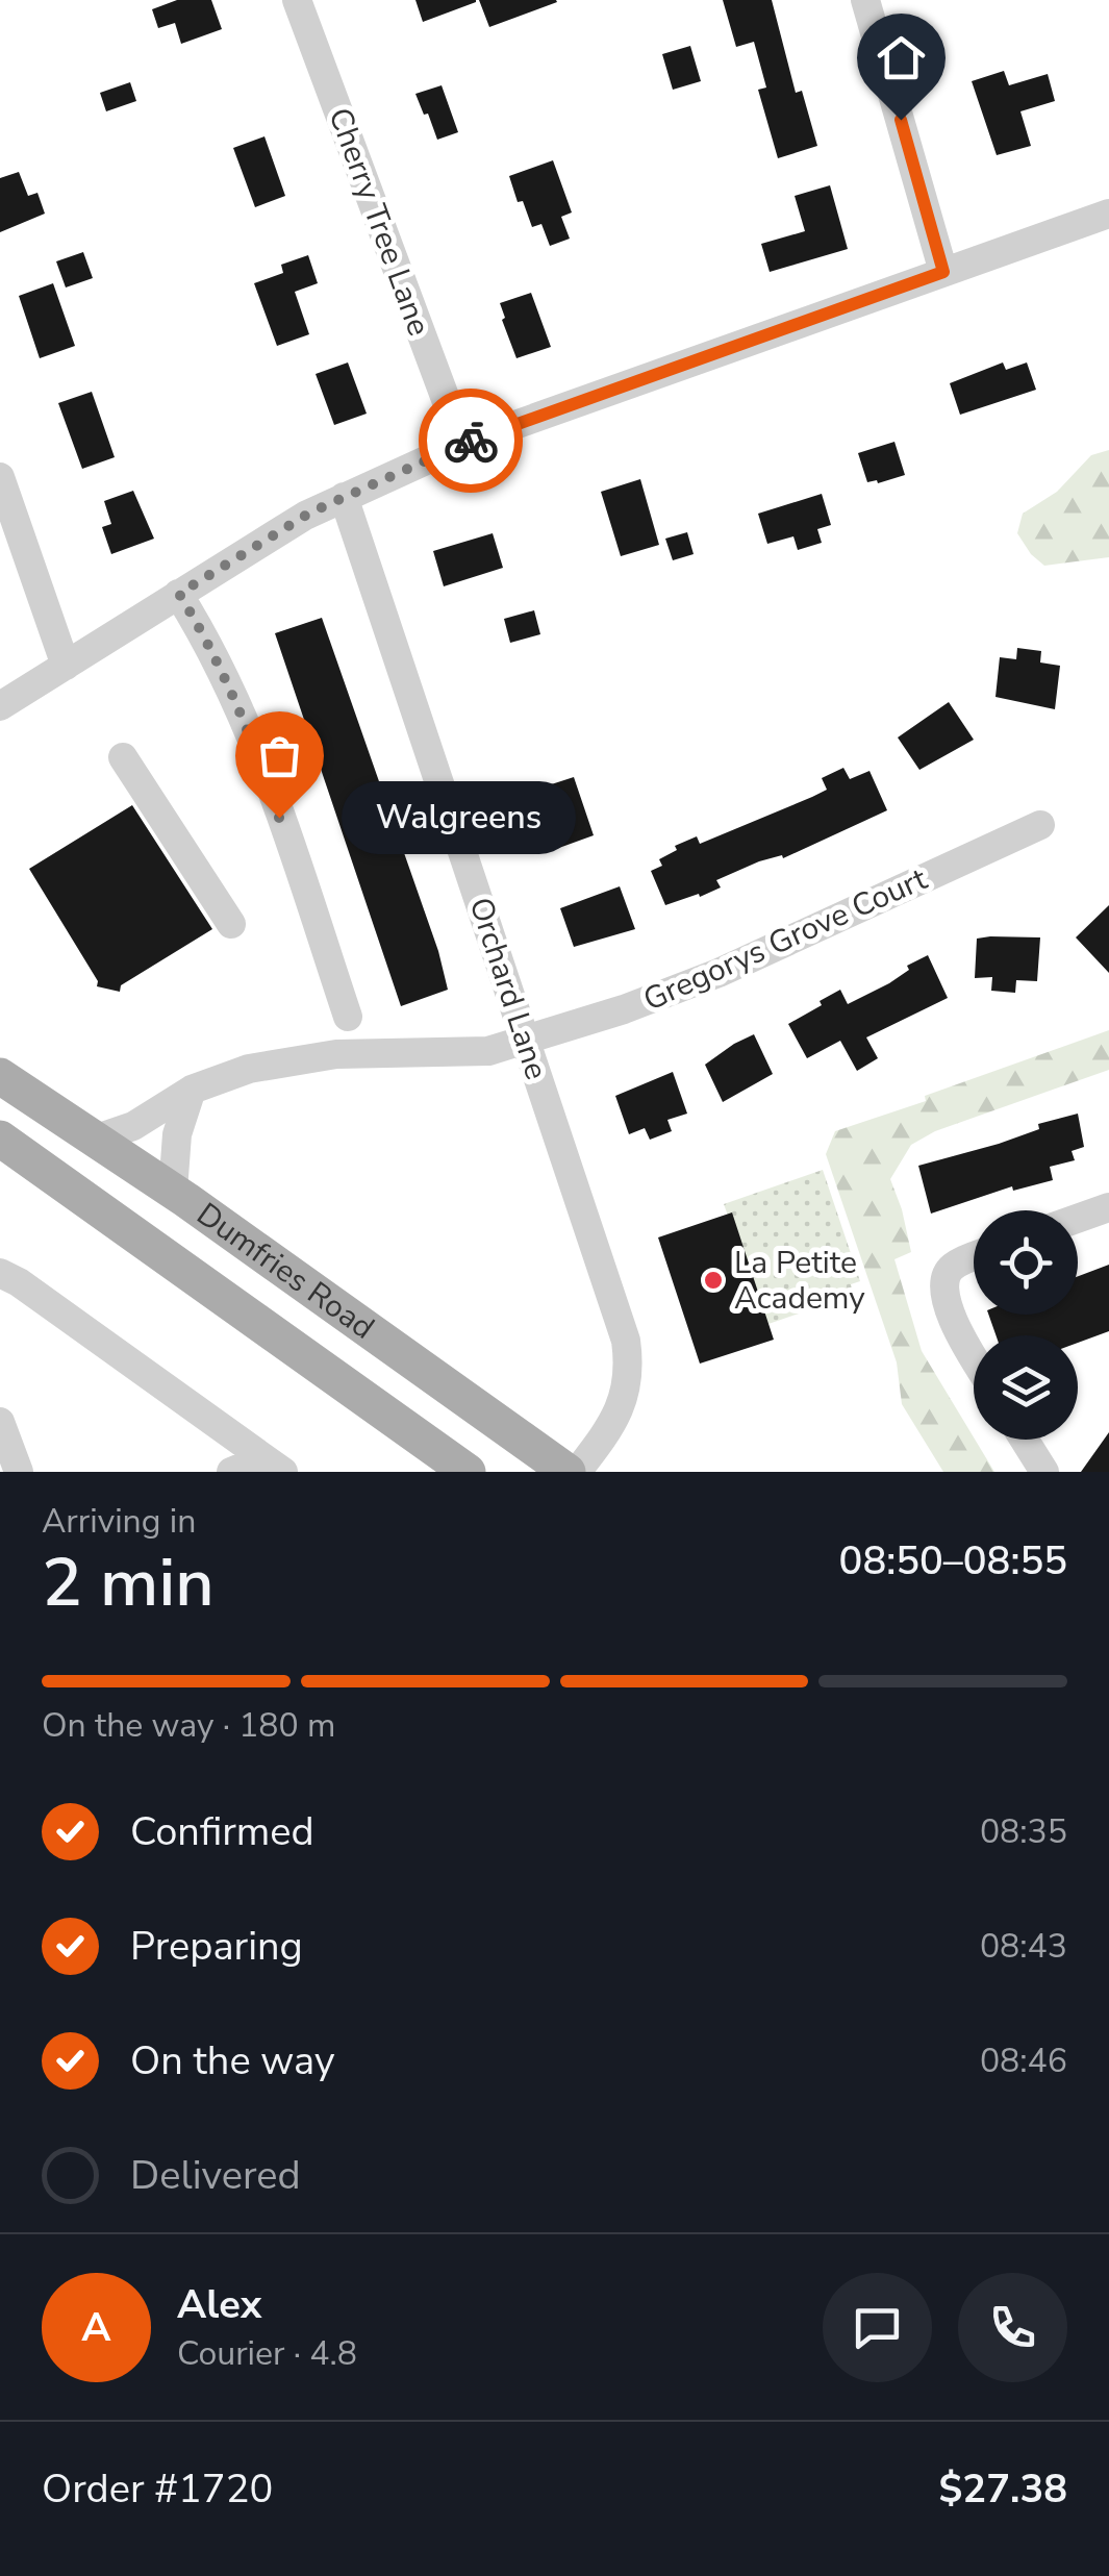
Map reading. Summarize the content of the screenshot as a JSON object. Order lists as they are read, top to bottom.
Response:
{
  "streets": {
    "main road": ["Dumfries Road"],
    "street": ["Cherry Tree Lane", "Gregorys Grove Court", "Orchard Lane"]
  },
  "crossings": [
    ["Gregorys Grove Court", "Orchard Lane"],
    ["Gregorys Grove Court", "Dumfries Road"]
  ],
  "places": ["Walgreens", "La Petite Academy"],
  "page": {
    "bubble": "Walgreens",
    "heading": ["2 min", "Arriving in", "08:50–08:55"],
    "panel": [
      "Alex",
      "Courier · 4.8",
      "Order #1720",
      "$27.38"
    ],
    "bar": "On the way · 180 m",
    "list": [
      ["Confirmed", "08:35"],
      ["Preparing", "08:43"],
      ["On the way", "08:46"],
      "Delivered"
    ],
    "round": "A"
  }
}
